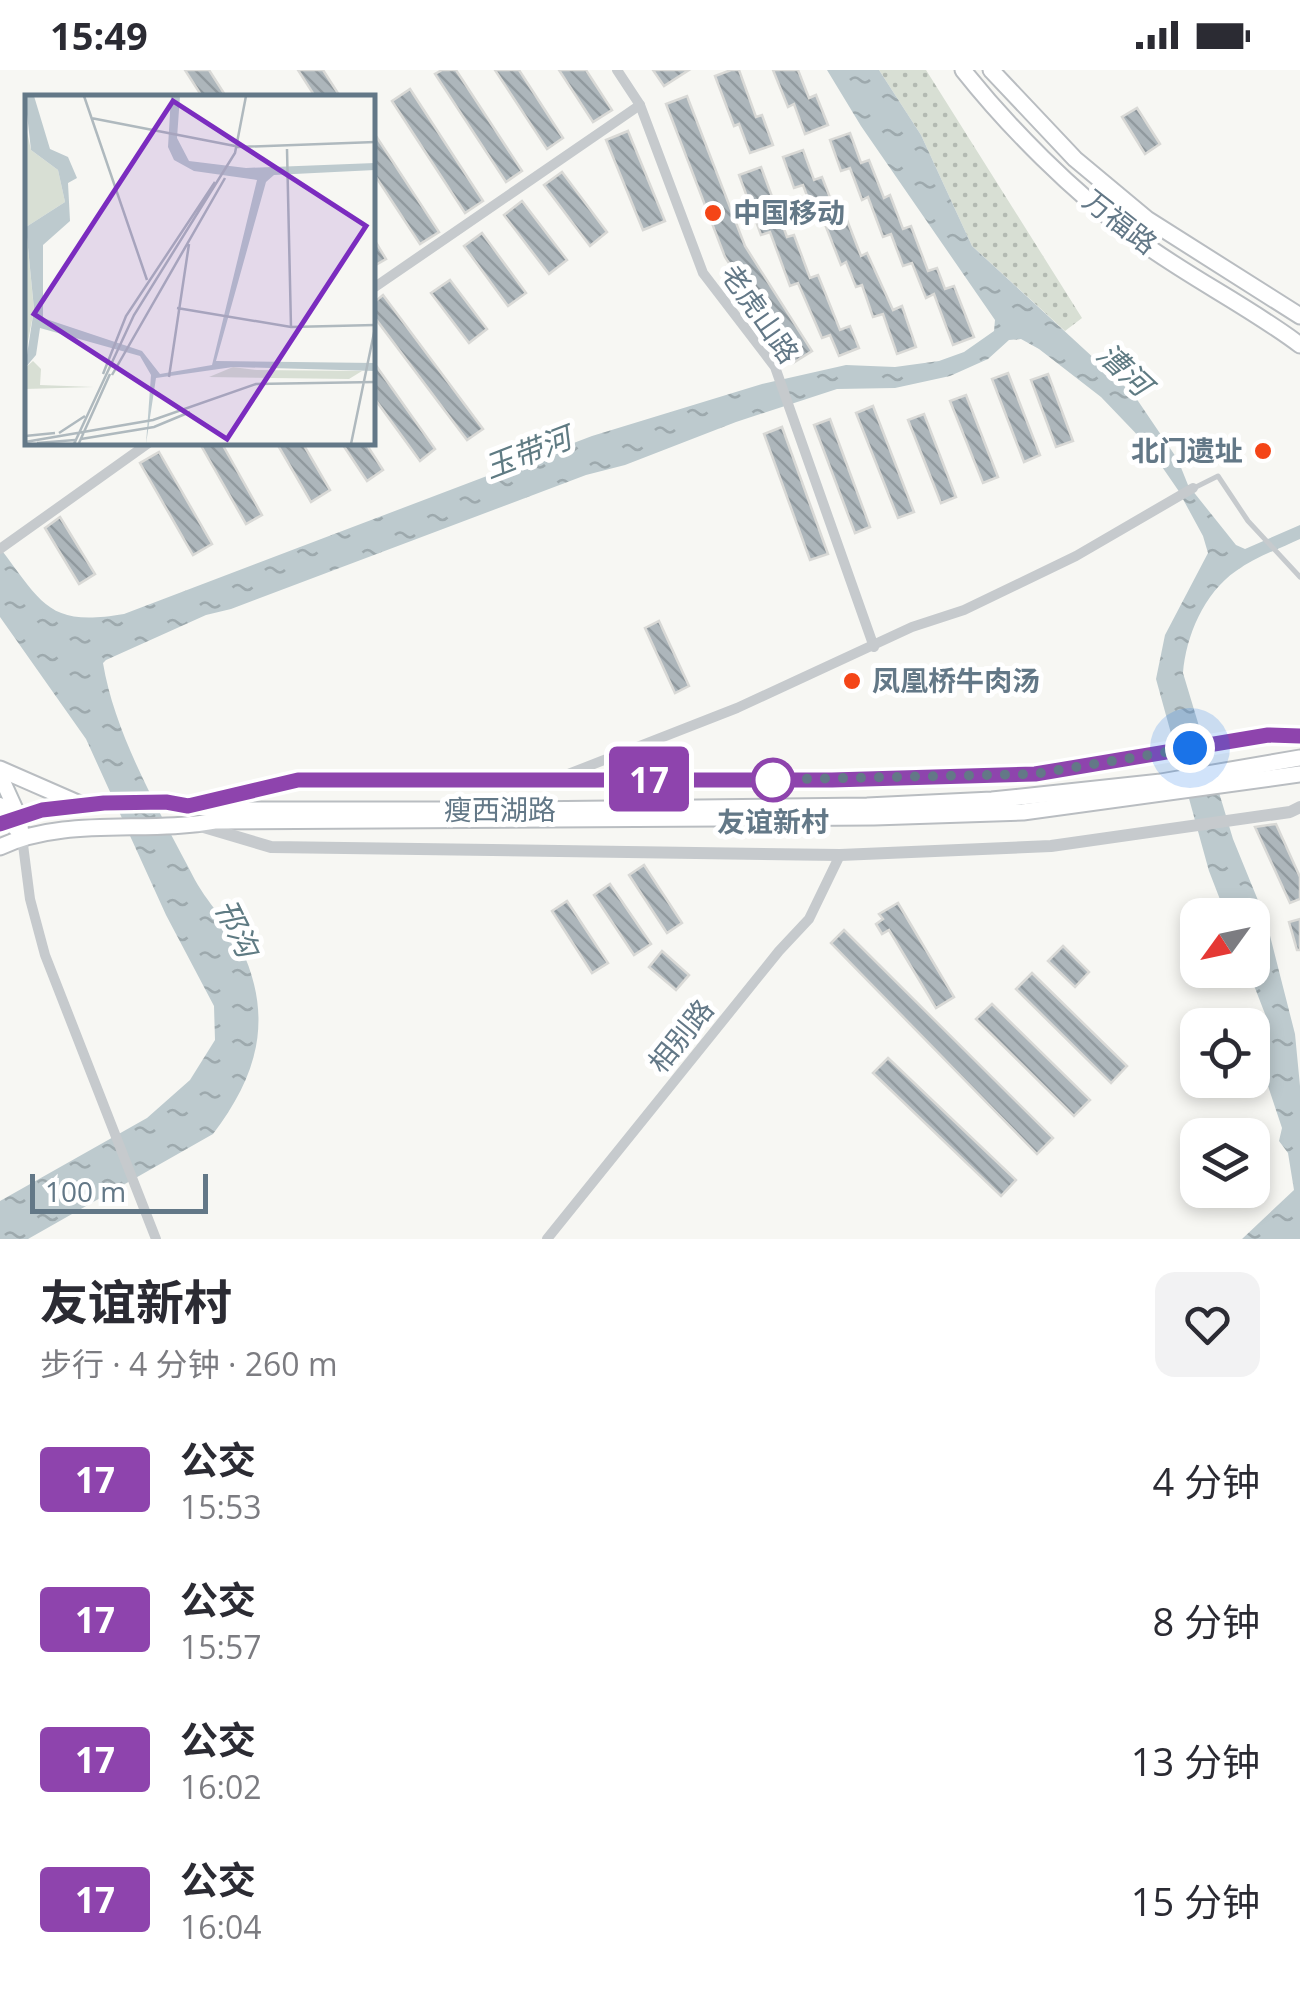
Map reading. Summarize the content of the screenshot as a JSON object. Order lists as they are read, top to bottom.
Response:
{
  "streets": {
    "main road": ["万福路", "瘦西湖路"],
    "street": ["老虎山路", "相别路"]
  },
  "water": ["漕河", "玉带河", "邗沟"],
  "places": [
    "中国移动",
    "北门遗址",
    "凤凰桥牛肉汤",
    "友谊新村"
  ],
  "lines": ["bus line 17"],
  "scale_bar": "100 m",
  "north": "bottom left",
  "page": {
    "status": "15:49",
    "on_map": "17",
    "scale": "100 m",
    "heading": ["友谊新村", "步行 · 4 分钟 · 260 m"],
    "list": [
      {
        "mark": "17",
        "name": "公交",
        "note": "15:53",
        "value": "4 分钟"
      },
      {
        "mark": "17",
        "name": "公交",
        "note": "15:57",
        "value": "8 分钟"
      },
      {
        "mark": "17",
        "name": "公交",
        "note": "16:02",
        "value": "13 分钟"
      },
      {
        "mark": "17",
        "name": "公交",
        "note": "16:04",
        "value": "15 分钟"
      }
    ]
  }
}
